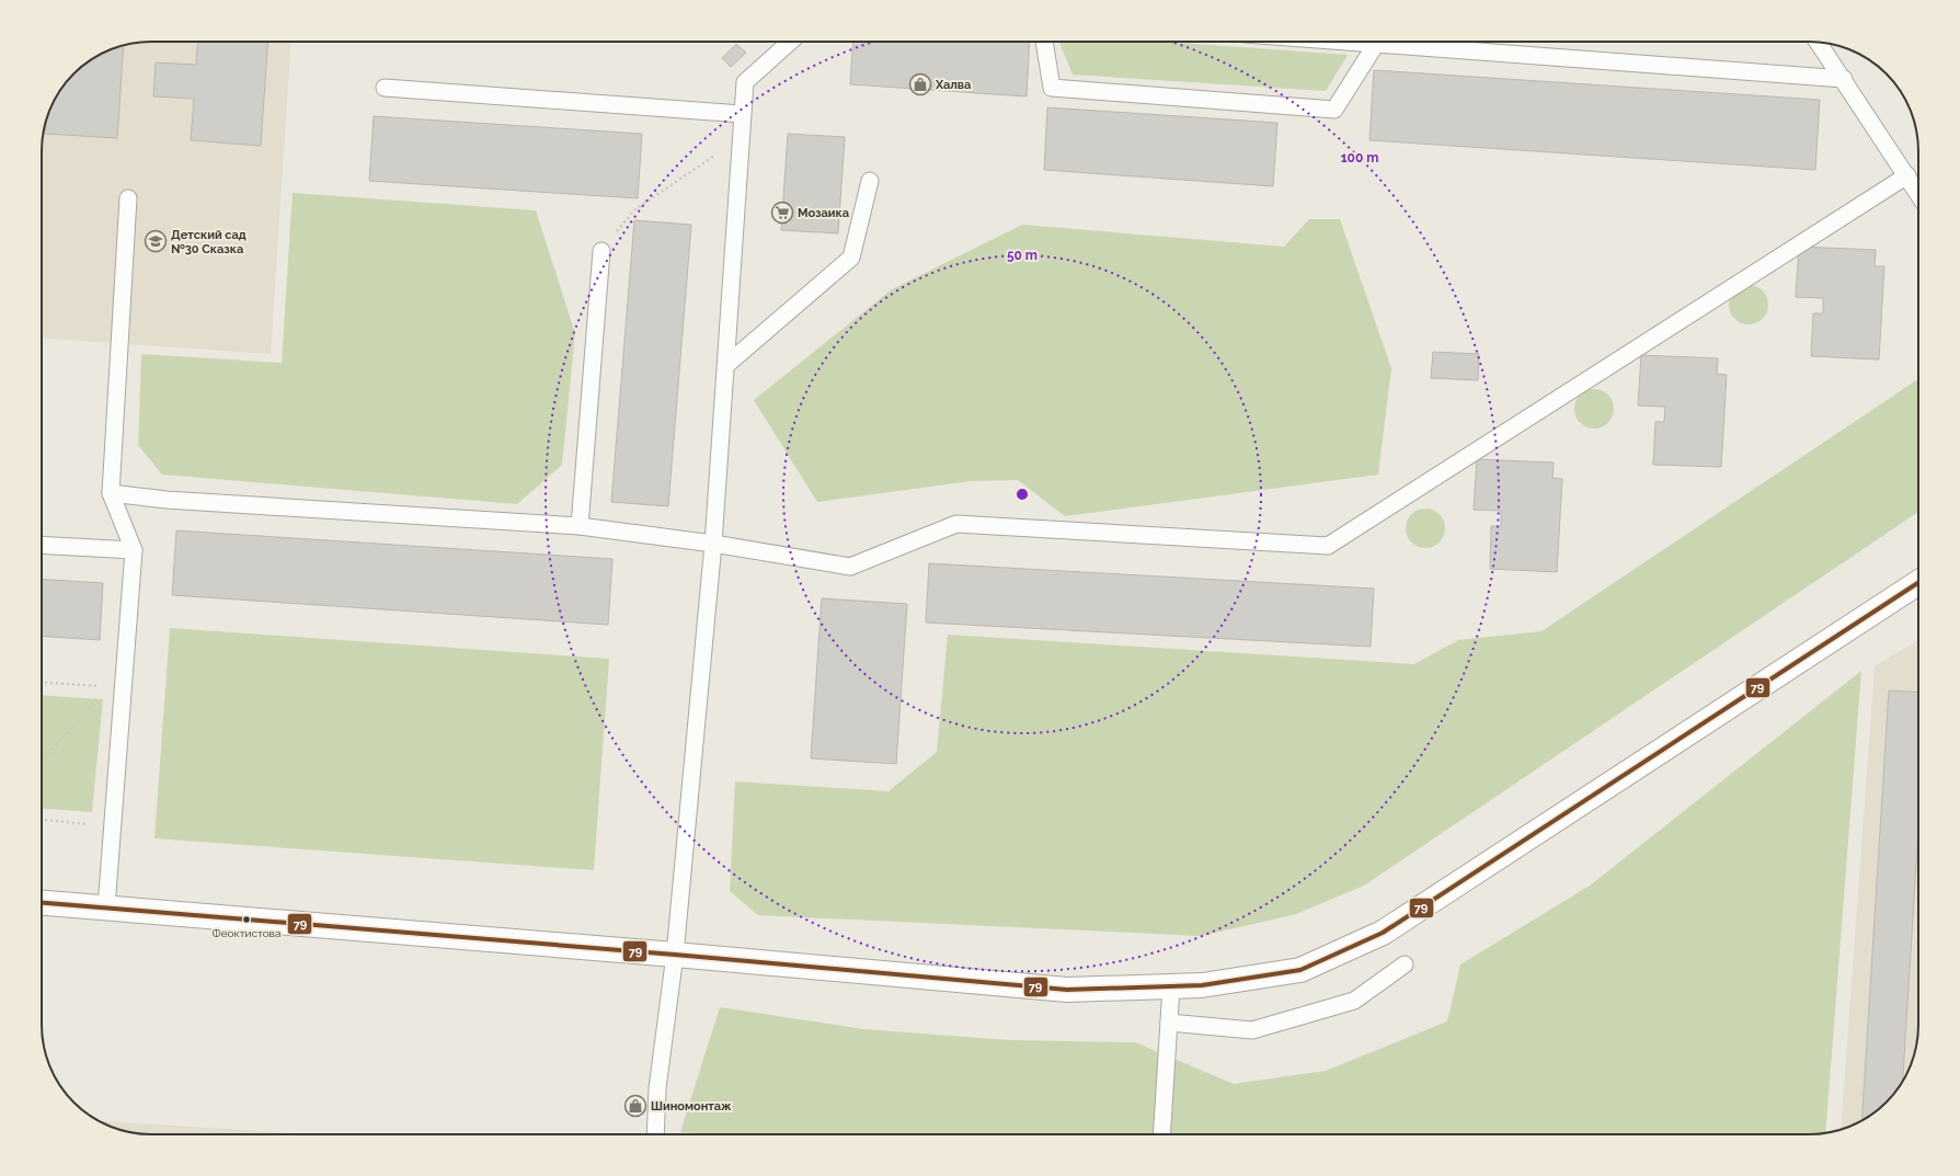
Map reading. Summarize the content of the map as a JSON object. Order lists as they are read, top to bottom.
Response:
{
  "places": {
    "shop": ["Халва", "Шиномонтаж"],
    "supermarket": ["Мозаика"],
    "school or university": ["Детский сад №30 Сказка"],
    "other": ["Феоктистова"]
  },
  "lines": ["transit line 79"],
  "rings": ["100 m", "50 m"]
}
